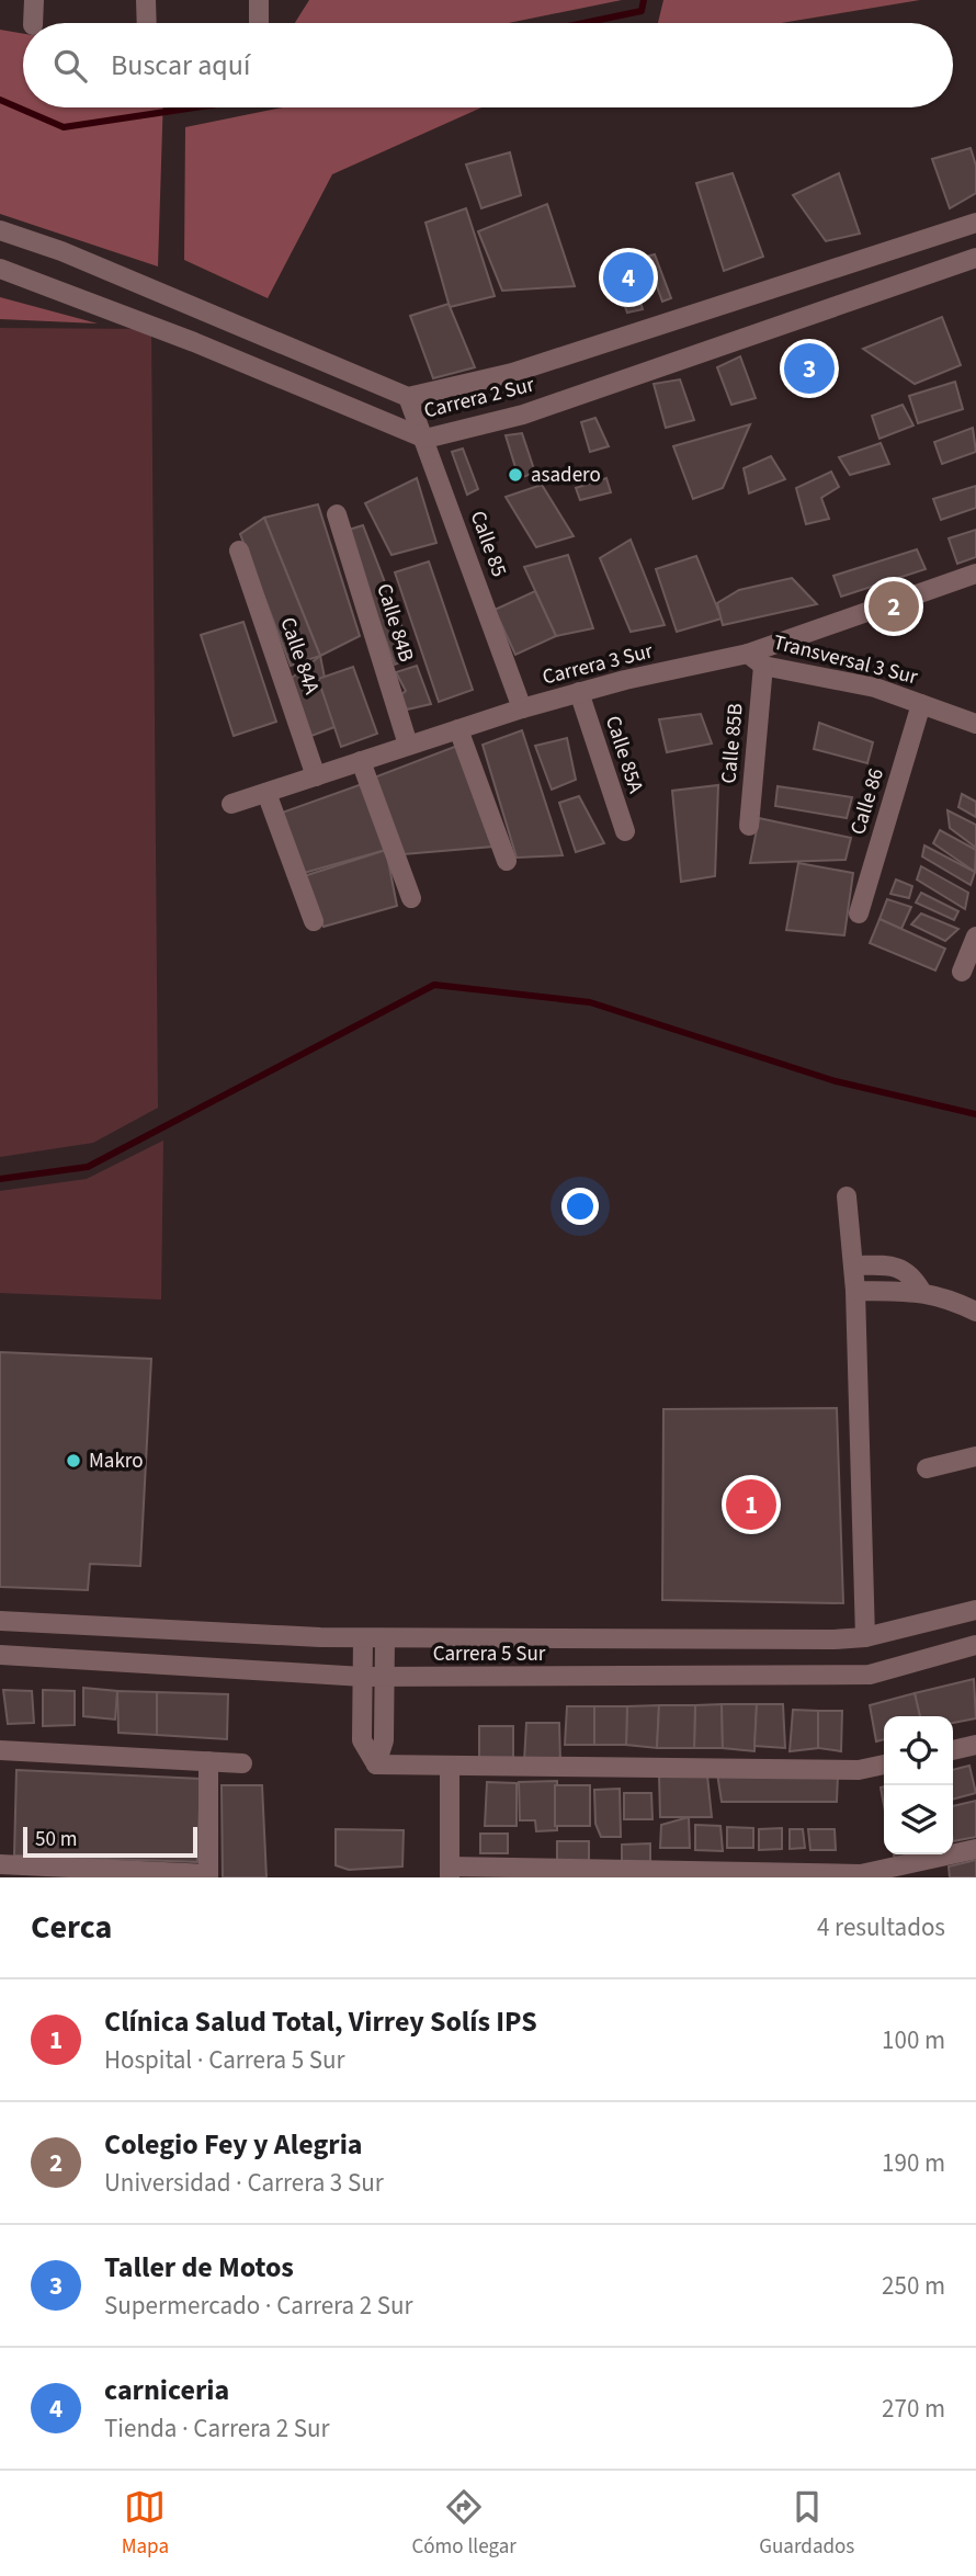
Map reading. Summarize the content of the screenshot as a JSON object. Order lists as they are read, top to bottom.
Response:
{
  "streets": {
    "street": [
      "Carrera 2 Sur",
      "Calle 85",
      "Calle 84B",
      "Calle 84A",
      "Transversal 3 Sur",
      "Carrera 3 Sur",
      "Calle 85B",
      "Calle 85A",
      "Calle 86",
      "Carrera 5 Sur"
    ]
  },
  "crossings": [
    ["Carrera 2 Sur", "Calle 85"],
    ["Calle 85", "Carrera 3 Sur"],
    ["Calle 84B", "Carrera 3 Sur"],
    ["Calle 84A", "Carrera 3 Sur"],
    ["Transversal 3 Sur", "Carrera 3 Sur"],
    ["Transversal 3 Sur", "Calle 85B"],
    ["Transversal 3 Sur", "Calle 86"],
    ["Carrera 3 Sur", "Calle 85B"],
    ["Carrera 3 Sur", "Calle 85A"]
  ],
  "places": ["asadero", "Makro"],
  "scale_bar": "50 m",
  "page": {
    "search": "Buscar aquí",
    "pins": [
      "4",
      "3",
      "2",
      "1"
    ],
    "scale": "50 m",
    "heading": ["Cerca", "4 resultados"],
    "list": [
      {
        "mark": "1",
        "name": "Clínica Salud Total, Virrey Solís IPS",
        "note": "Hospital · Carrera 5 Sur",
        "value": "100 m"
      },
      {
        "mark": "2",
        "name": "Colegio Fey y Alegria",
        "note": "Universidad · Carrera 3 Sur",
        "value": "190 m"
      },
      {
        "mark": "3",
        "name": "Taller de Motos",
        "note": "Supermercado · Carrera 2 Sur",
        "value": "250 m"
      },
      {
        "mark": "4",
        "name": "carniceria",
        "note": "Tienda · Carrera 2 Sur",
        "value": "270 m"
      }
    ],
    "nav": ["Mapa", "Cómo llegar", "Guardados"]
  }
}
